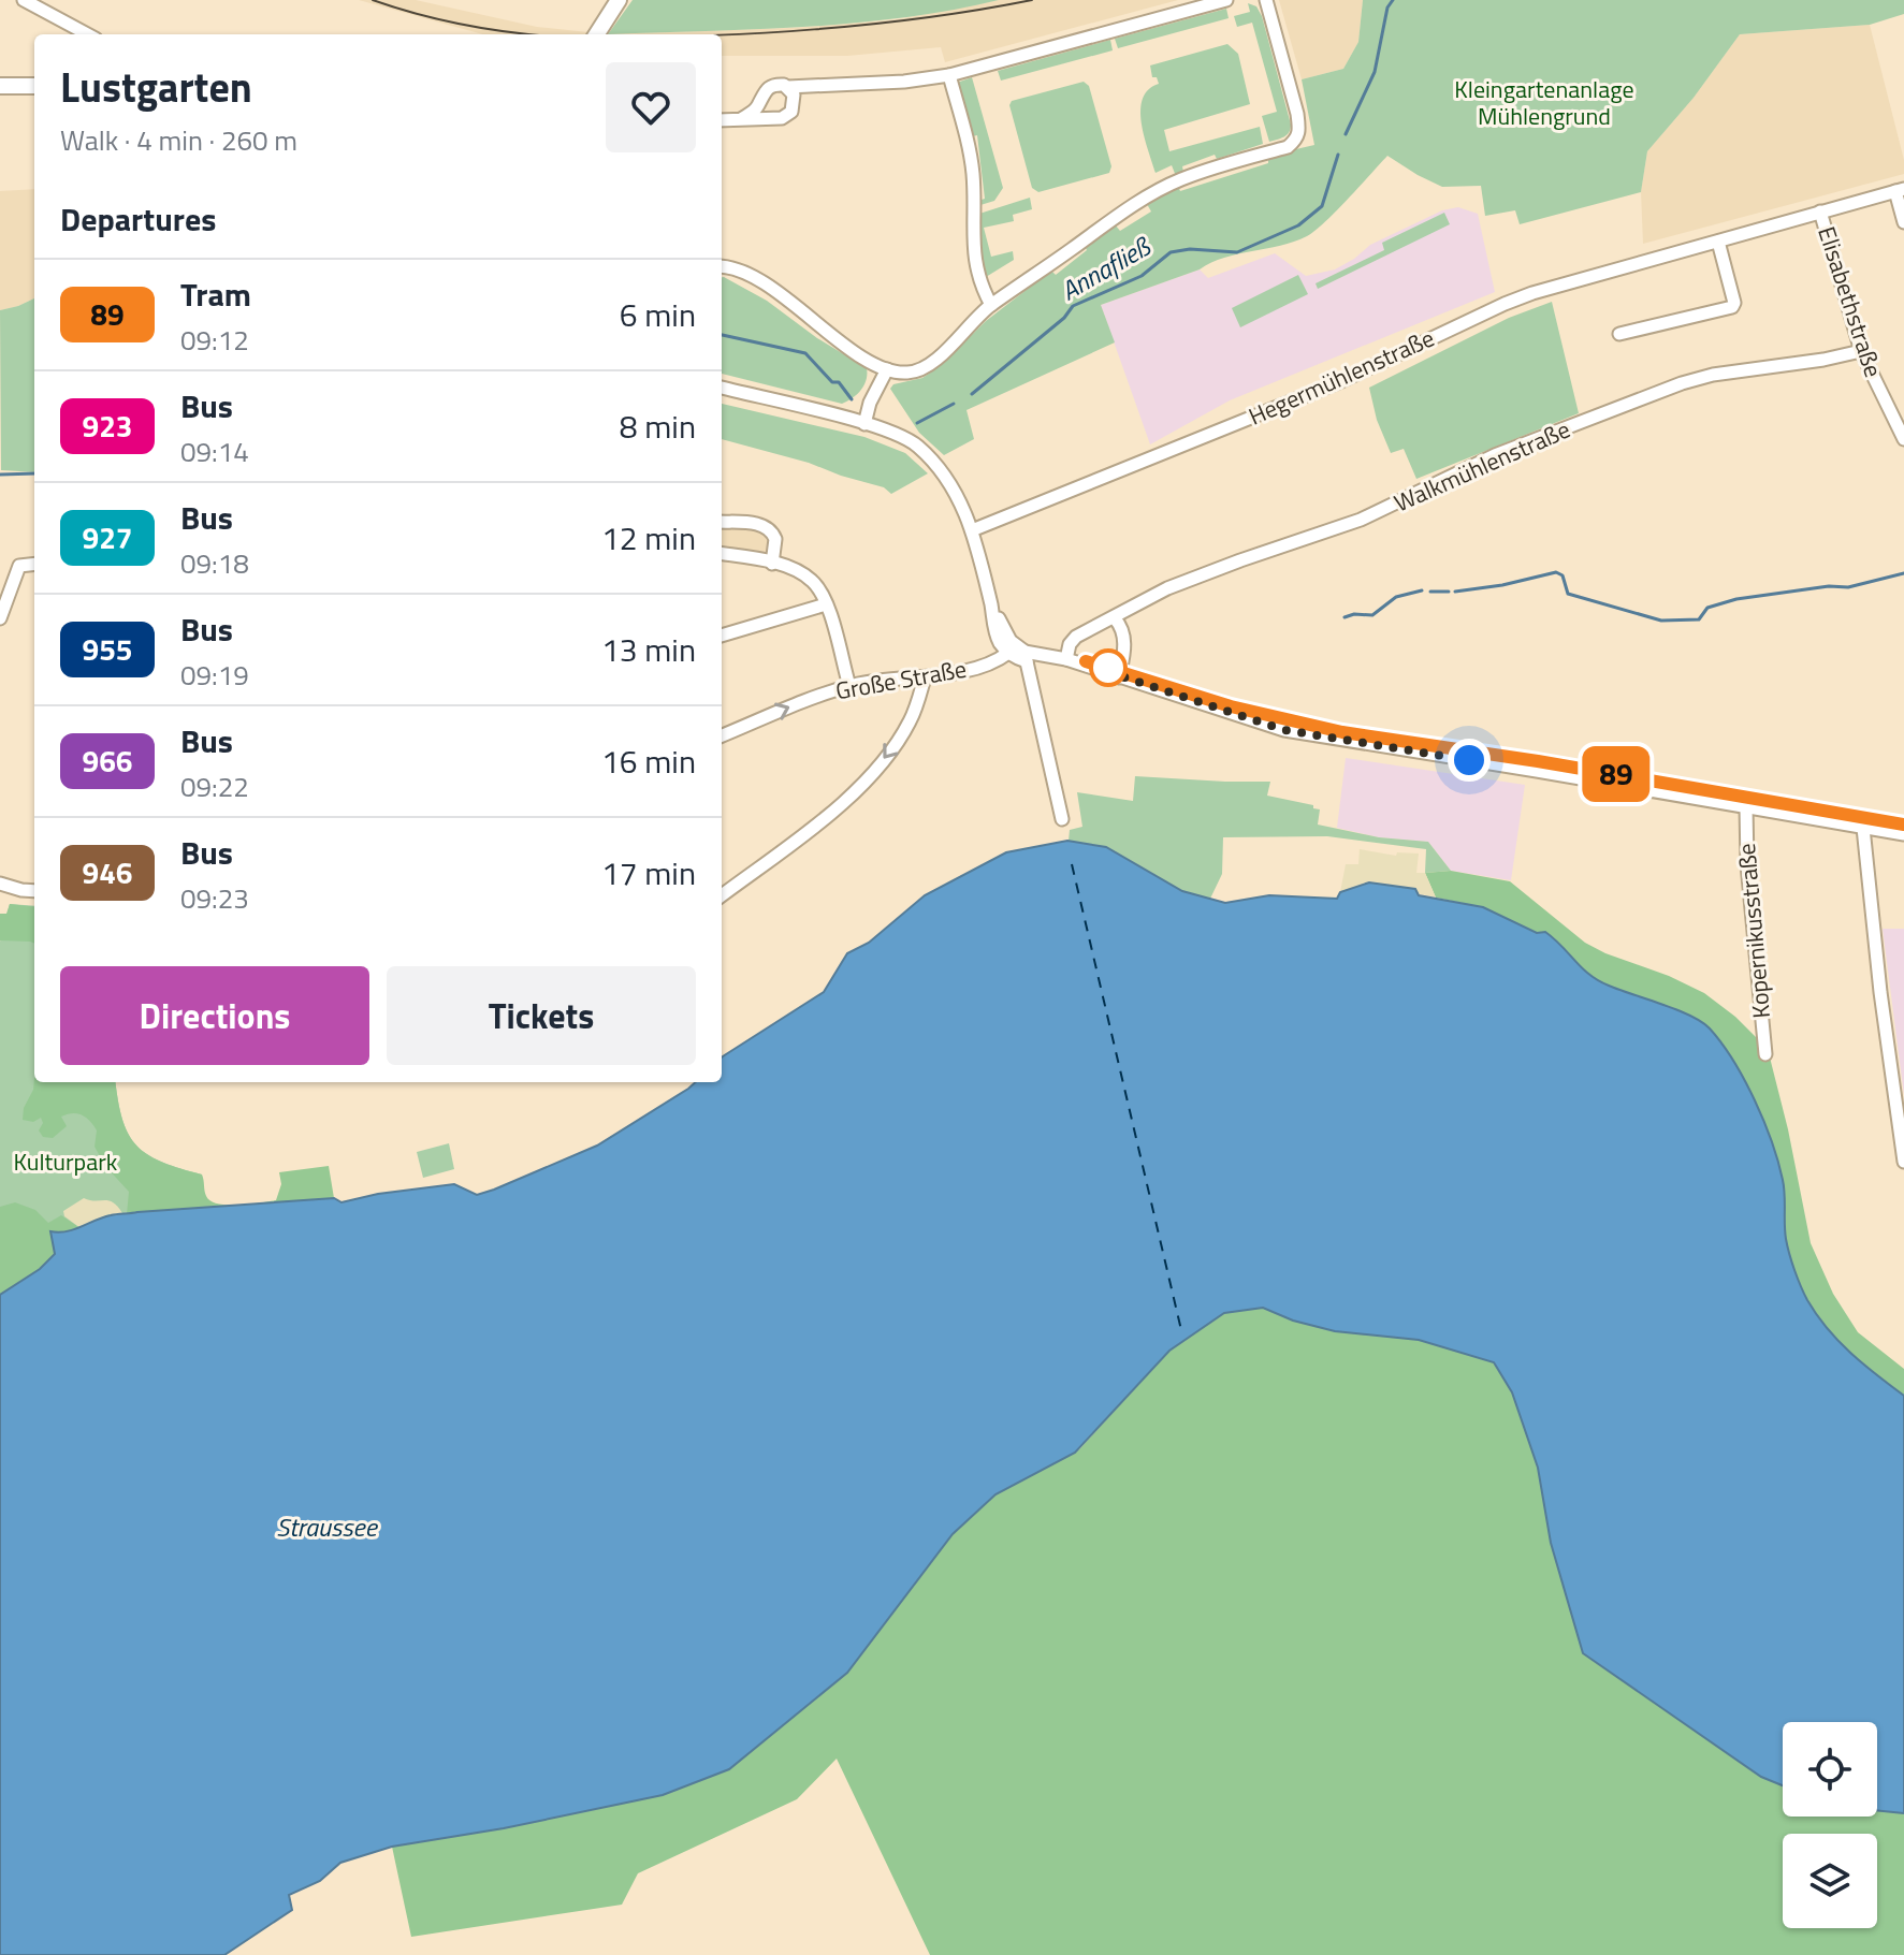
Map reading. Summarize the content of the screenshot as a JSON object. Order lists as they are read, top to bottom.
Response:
{
  "streets": {
    "street": [
      "Elisabethstraße",
      "Hegermühlenstraße",
      "Walkmühlenstraße",
      "Große Straße",
      "Kopernikusstraße"
    ]
  },
  "crossings": [
    ["Elisabethstraße", "Hegermühlenstraße"],
    ["Elisabethstraße", "Walkmühlenstraße"]
  ],
  "water": ["Annafließ", "Straussee"],
  "parks": ["Kleingartenanlage Mühlengrund", "Kulturpark"],
  "lines": ["tram line 89"],
  "page": {
    "on_map": "89",
    "heading": [
      ["Lustgarten", "Walk · 4 min · 260 m"],
      "Departures"
    ],
    "list": [
      {
        "mark": "89",
        "name": "Tram",
        "note": "09:12",
        "value": "6 min"
      },
      {
        "mark": "923",
        "name": "Bus",
        "note": "09:14",
        "value": "8 min"
      },
      {
        "mark": "927",
        "name": "Bus",
        "note": "09:18",
        "value": "12 min"
      },
      {
        "mark": "955",
        "name": "Bus",
        "note": "09:19",
        "value": "13 min"
      },
      {
        "mark": "966",
        "name": "Bus",
        "note": "09:22",
        "value": "16 min"
      },
      {
        "mark": "946",
        "name": "Bus",
        "note": "09:23",
        "value": "17 min"
      }
    ],
    "buttons": ["Directions", "Tickets"]
  }
}
